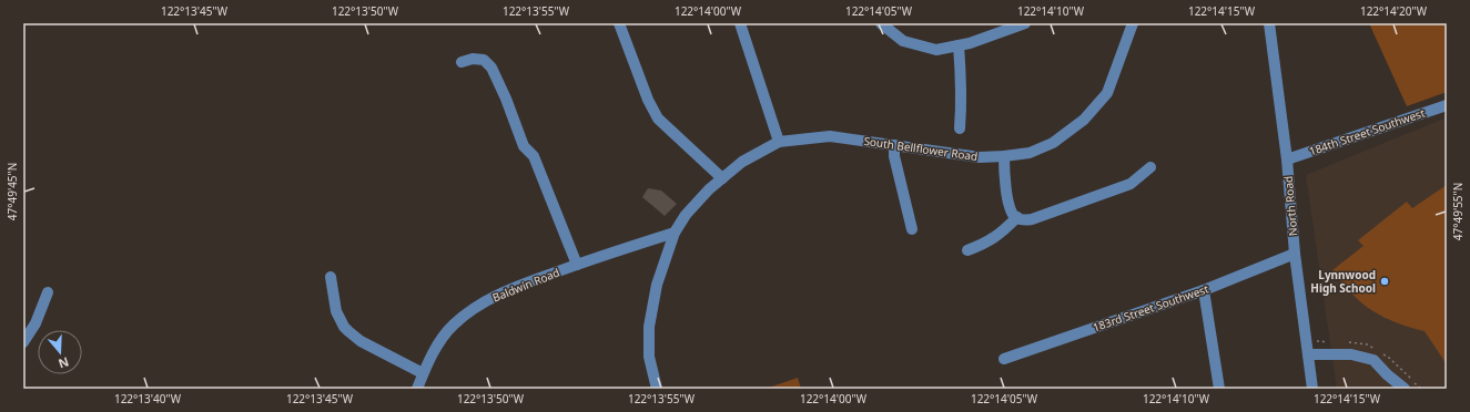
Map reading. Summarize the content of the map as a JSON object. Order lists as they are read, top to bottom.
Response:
{
  "streets": {
    "street": [
      "184th Street Southwest",
      "South Bellflower Road",
      "North Road",
      "Baldwin Road",
      "183rd Street Southwest"
    ]
  },
  "crossings": [
    ["184th Street Southwest", "North Road"],
    ["South Bellflower Road", "Baldwin Road"],
    ["North Road", "183rd Street Southwest"]
  ],
  "places": ["Lynnwood High School"],
  "north": "bottom",
  "coordinates": [
    "122°13'45\"W",
    "122°13'50\"W",
    "122°13'55\"W",
    "122°14'00\"W",
    "122°14'05\"W",
    "122°14'10\"W",
    "122°14'15\"W",
    "122°14'20\"W",
    "47°49'45\"N",
    "47°49'55\"N",
    "122°13'40\"W"
  ]
}
